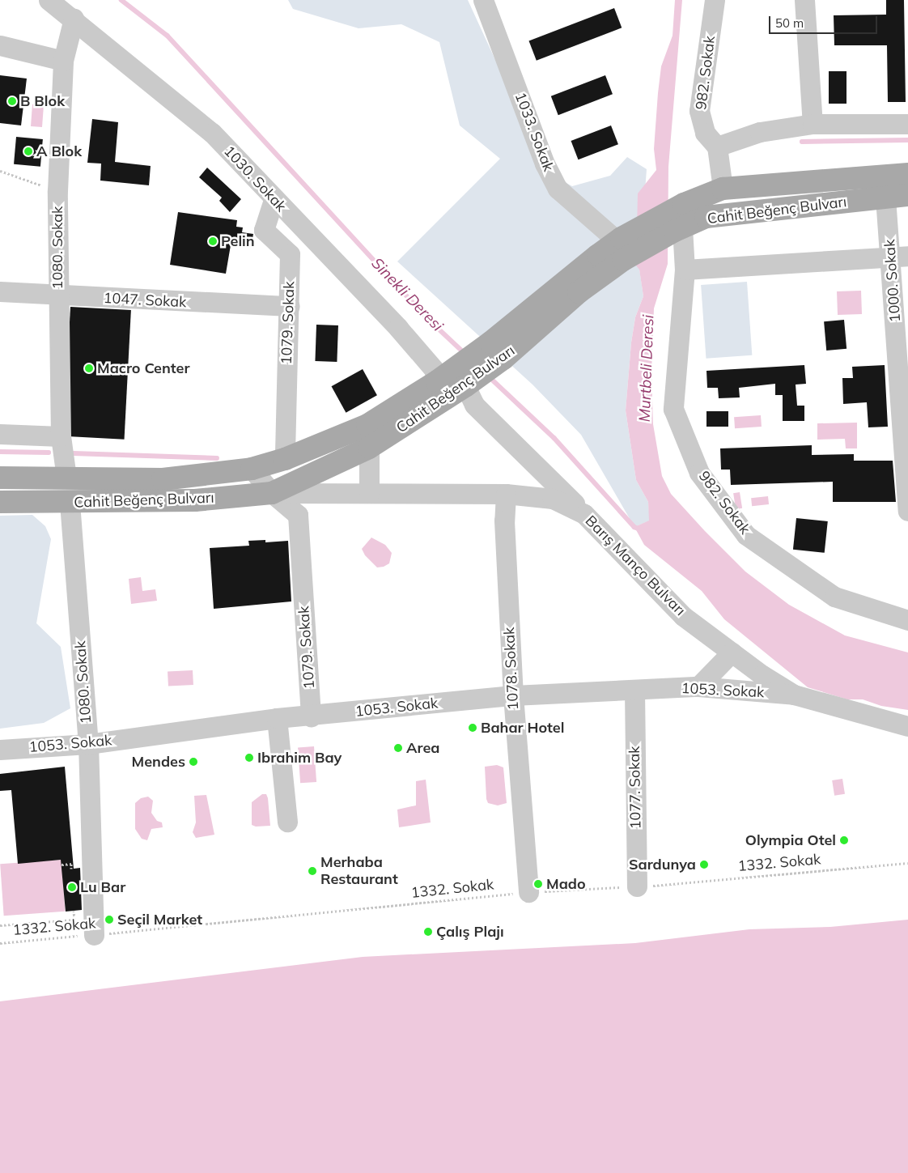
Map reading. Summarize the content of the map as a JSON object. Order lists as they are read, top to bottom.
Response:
{
  "streets": {
    "main road": ["Cahit Beğenç Bulvarı"],
    "street": [
      "982. Sokak",
      "1033. Sokak",
      "1030. Sokak",
      "1080. Sokak",
      "1000. Sokak",
      "1047. Sokak",
      "1079. Sokak",
      "Barış Manço Bulvarı",
      "1078. Sokak",
      "1053. Sokak",
      "1077. Sokak"
    ],
    "path": ["1332. Sokak"]
  },
  "crossings": [
    ["982. Sokak", "Cahit Beğenç Bulvarı"],
    ["1033. Sokak", "Cahit Beğenç Bulvarı"],
    ["1030. Sokak", "Cahit Beğenç Bulvarı"],
    ["1030. Sokak", "1080. Sokak"],
    ["1030. Sokak", "1079. Sokak"],
    ["Cahit Beğenç Bulvarı", "1080. Sokak"],
    ["Cahit Beğenç Bulvarı", "1000. Sokak"],
    ["Cahit Beğenç Bulvarı", "1079. Sokak"],
    ["Cahit Beğenç Bulvarı", "Barış Manço Bulvarı"],
    ["1080. Sokak", "1047. Sokak"],
    ["1080. Sokak", "1053. Sokak"],
    ["1080. Sokak", "1332. Sokak"],
    ["1047. Sokak", "1079. Sokak"],
    ["1079. Sokak", "Barış Manço Bulvarı"],
    ["1079. Sokak", "1053. Sokak"],
    ["Barış Manço Bulvarı", "1078. Sokak"],
    ["Barış Manço Bulvarı", "1053. Sokak"],
    ["1078. Sokak", "1053. Sokak"],
    ["1078. Sokak", "1332. Sokak"],
    ["1053. Sokak", "1077. Sokak"],
    ["1077. Sokak", "1332. Sokak"]
  ],
  "water": ["Sinekli Deresi", "Murtbeli Deresi"],
  "places": [
    "B Blok",
    "A Blok",
    "Pelin",
    "Macro Center",
    "Bahar Hotel",
    "Area",
    "Ibrahim Bay",
    "Mendes",
    "Olympia Otel",
    "Sardunya",
    "Merhaba Restaurant",
    "Mado",
    "Lu Bar",
    "Seçil Market",
    "Çalış Plajı"
  ],
  "scale_bar": "50 m"
}
